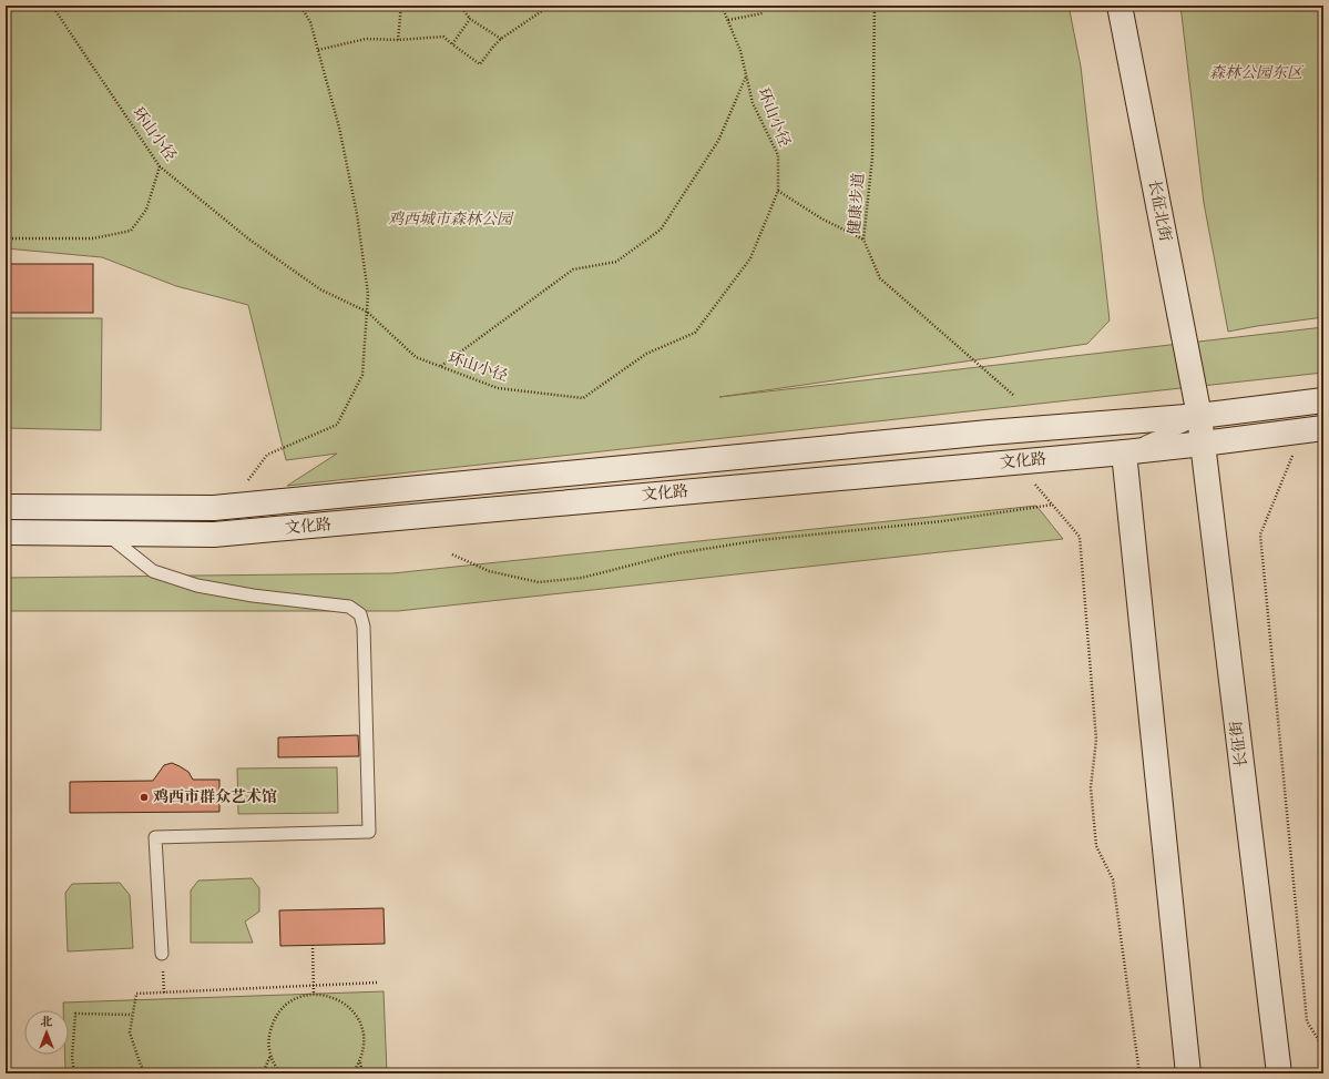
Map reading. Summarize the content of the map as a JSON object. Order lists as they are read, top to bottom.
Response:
{
  "streets": {
    "main road": ["长征北街", "文化路", "长征街"],
    "path": ["环山小径", "健康步道"]
  },
  "crossings": [
    ["长征北街", "文化路"],
    ["长征北街", "长征街"],
    ["文化路", "长征街"]
  ],
  "parks": ["森林公园东区", "鸡西城市森林公园"],
  "places": ["鸡西市群众艺术馆"],
  "north": "top"
}
